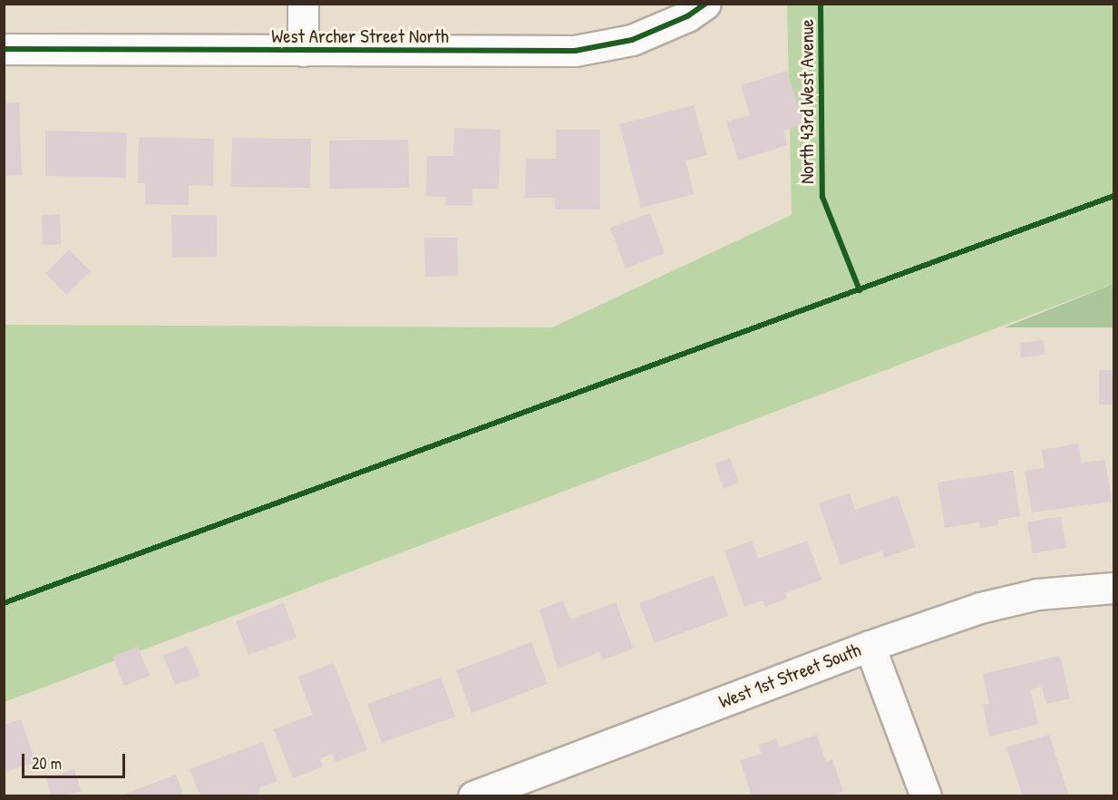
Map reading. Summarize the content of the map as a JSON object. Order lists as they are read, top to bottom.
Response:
{
  "streets": {
    "street": ["West Archer Street North", "West 1st Street South"],
    "cycle path": ["North 43rd West Avenue"]
  },
  "scale_bar": "20 m"
}
